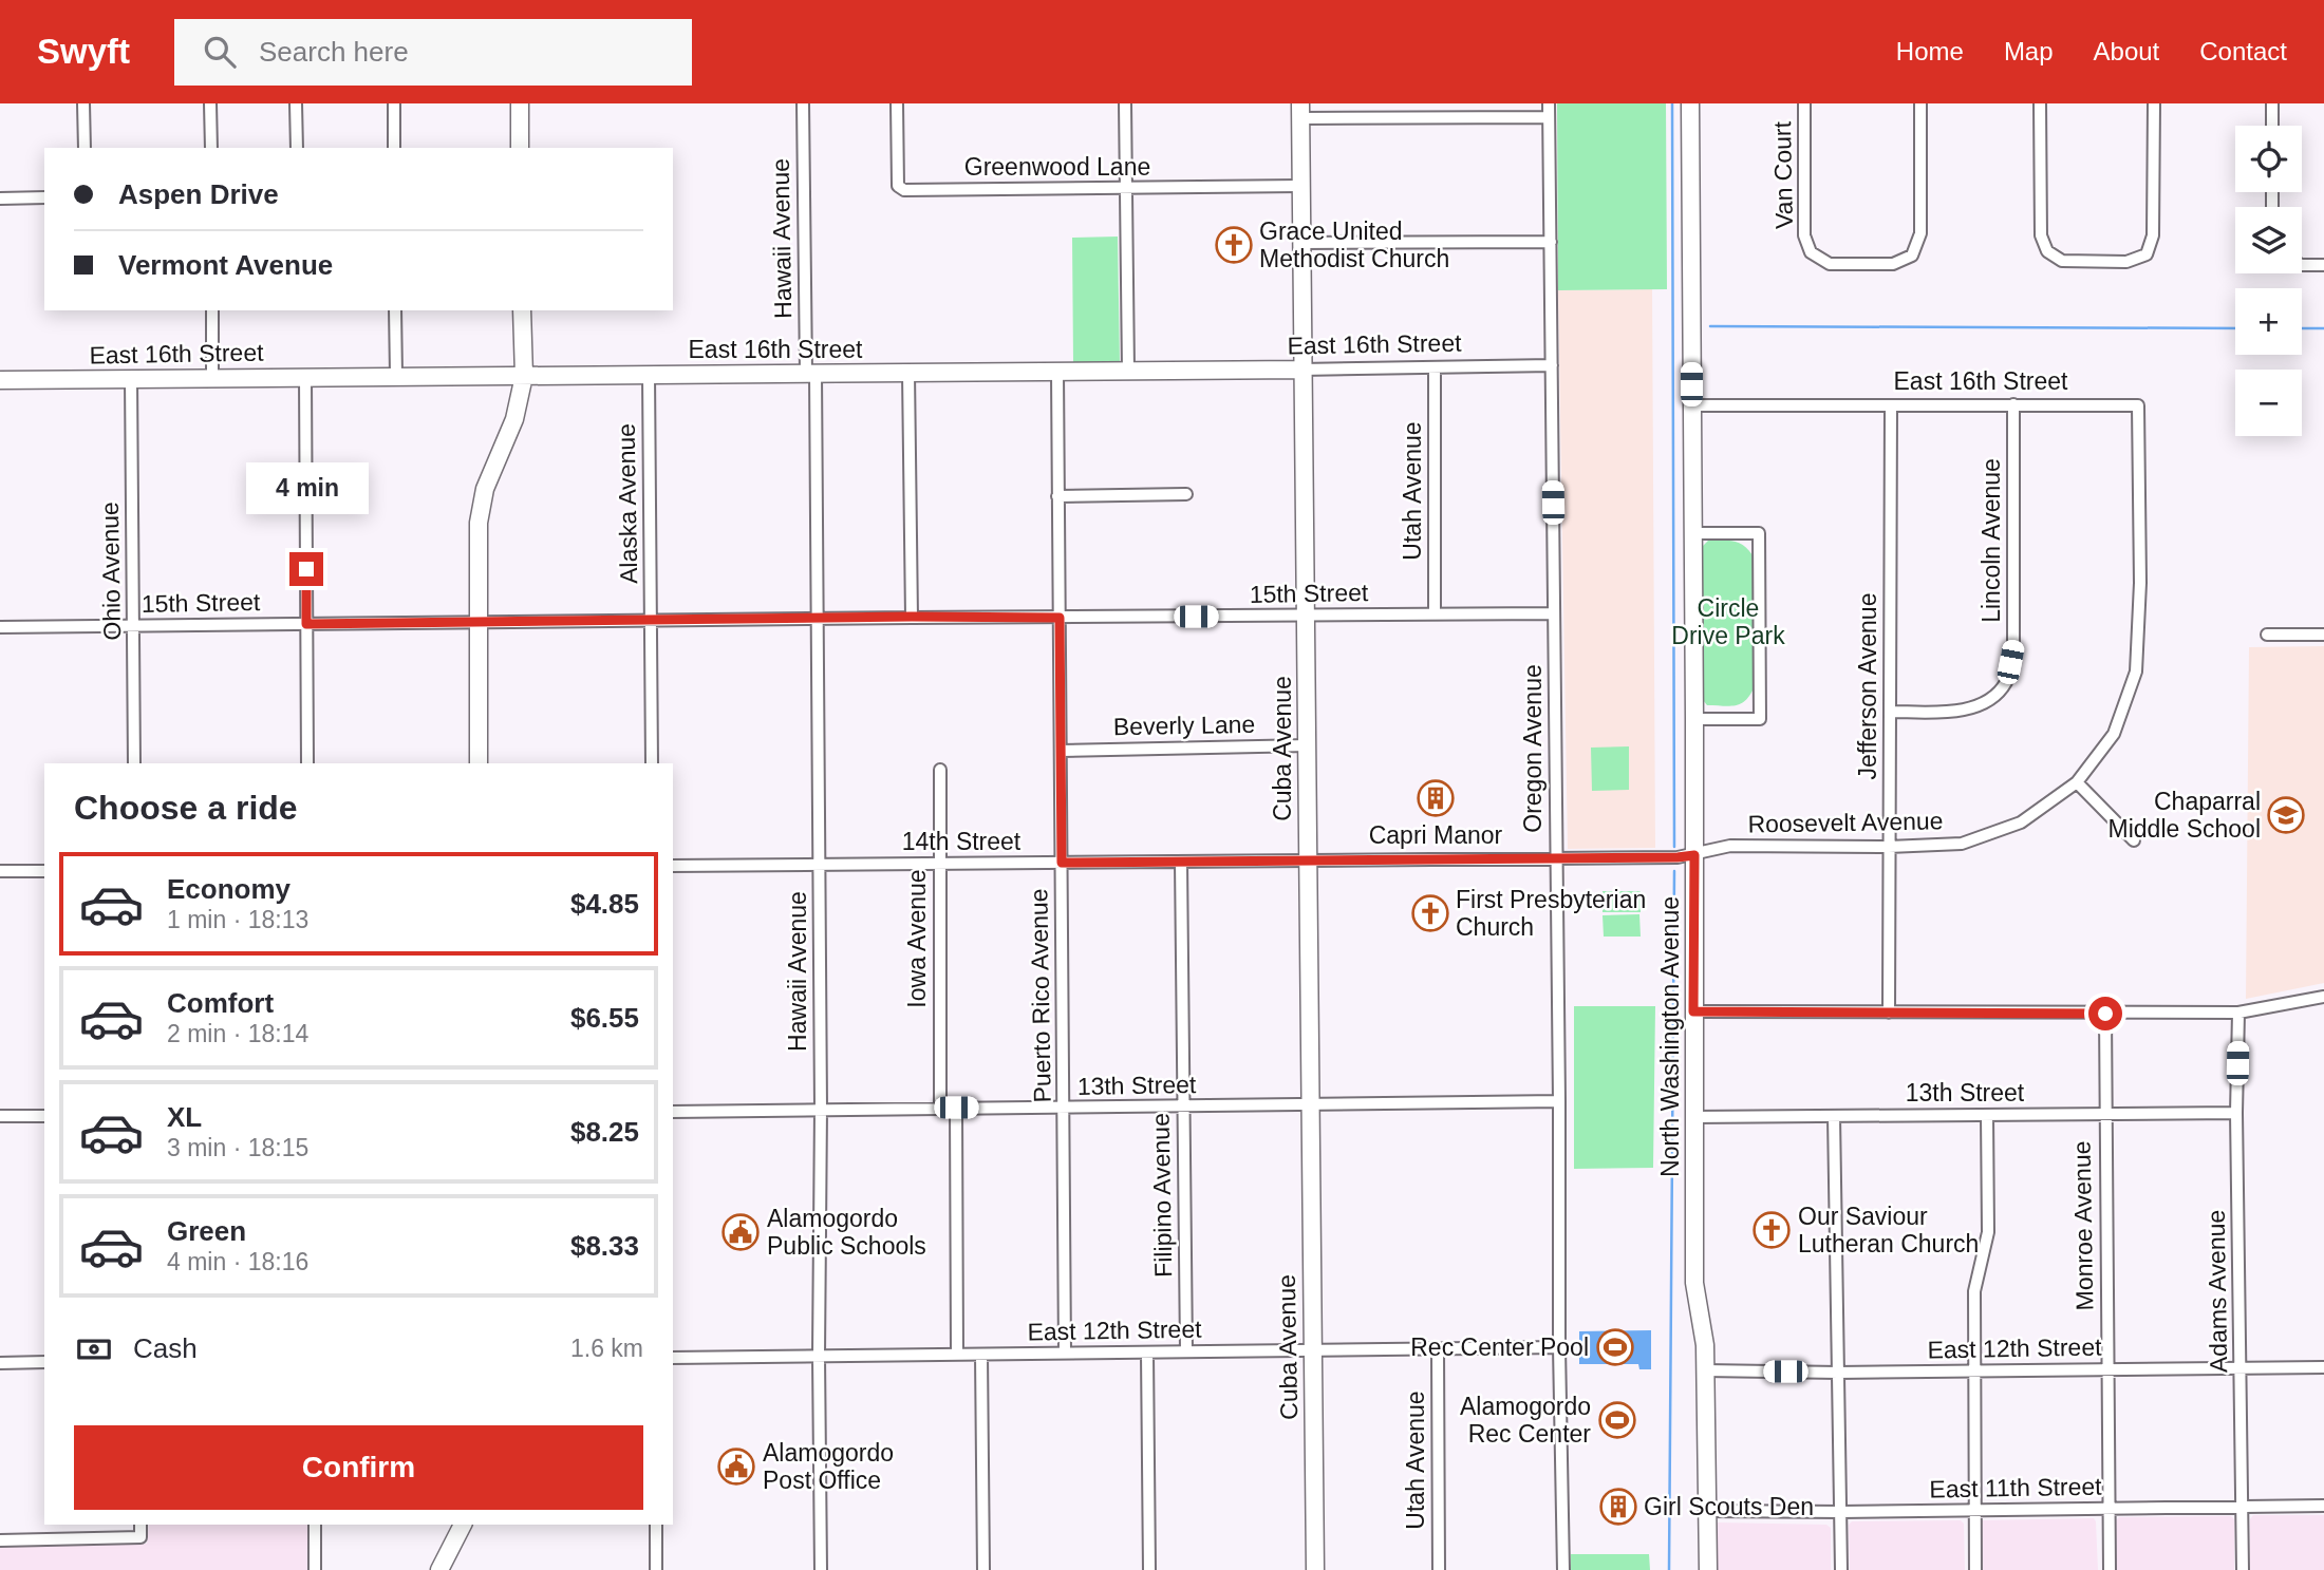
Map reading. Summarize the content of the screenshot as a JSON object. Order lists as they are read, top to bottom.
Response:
{
  "streets": {
    "street": [
      "Greenwood Lane",
      "Van Court",
      "Hawaii Avenue",
      "East 16th Street",
      "Utah Avenue",
      "Alaska Avenue",
      "Lincoln Avenue",
      "Ohio Avenue",
      "15th Street",
      "Jefferson Avenue",
      "Beverly Lane",
      "Cuba Avenue",
      "Oregon Avenue",
      "Roosevelt Avenue",
      "14th Street",
      "Iowa Avenue",
      "Puerto Rico Avenue",
      "North Washington Avenue",
      "13th Street",
      "Filipino Avenue",
      "Monroe Avenue",
      "Adams Avenue",
      "East 12th Street",
      "East 11th Street"
    ]
  },
  "crossings": [
    ["Greenwood Lane", "Cuba Avenue"],
    ["Hawaii Avenue", "East 16th Street"],
    ["Hawaii Avenue", "15th Street"],
    ["Hawaii Avenue", "14th Street"],
    ["Hawaii Avenue", "13th Street"],
    ["Hawaii Avenue", "East 12th Street"],
    ["East 16th Street", "Utah Avenue"],
    ["East 16th Street", "Alaska Avenue"],
    ["East 16th Street", "Lincoln Avenue"],
    ["East 16th Street", "Ohio Avenue"],
    ["East 16th Street", "Jefferson Avenue"],
    ["East 16th Street", "Cuba Avenue"],
    ["East 16th Street", "Oregon Avenue"],
    ["East 16th Street", "Roosevelt Avenue"],
    ["East 16th Street", "Puerto Rico Avenue"],
    ["East 16th Street", "North Washington Avenue"],
    ["Utah Avenue", "15th Street"],
    ["Utah Avenue", "East 12th Street"],
    ["Alaska Avenue", "15th Street"],
    ["Lincoln Avenue", "Jefferson Avenue"],
    ["Ohio Avenue", "15th Street"],
    ["15th Street", "Cuba Avenue"],
    ["15th Street", "Oregon Avenue"],
    ["15th Street", "Puerto Rico Avenue"],
    ["Jefferson Avenue", "Roosevelt Avenue"],
    ["Beverly Lane", "Cuba Avenue"],
    ["Beverly Lane", "Puerto Rico Avenue"],
    ["Cuba Avenue", "14th Street"],
    ["Cuba Avenue", "13th Street"],
    ["Cuba Avenue", "East 12th Street"],
    ["Oregon Avenue", "14th Street"],
    ["Oregon Avenue", "13th Street"],
    ["Oregon Avenue", "East 12th Street"],
    ["Roosevelt Avenue", "14th Street"],
    ["Roosevelt Avenue", "North Washington Avenue"],
    ["14th Street", "Iowa Avenue"],
    ["14th Street", "Puerto Rico Avenue"],
    ["14th Street", "North Washington Avenue"],
    ["14th Street", "Filipino Avenue"],
    ["Iowa Avenue", "13th Street"],
    ["Puerto Rico Avenue", "13th Street"],
    ["Puerto Rico Avenue", "East 12th Street"],
    ["North Washington Avenue", "13th Street"],
    ["North Washington Avenue", "East 12th Street"],
    ["North Washington Avenue", "East 11th Street"],
    ["13th Street", "Filipino Avenue"],
    ["13th Street", "Monroe Avenue"],
    ["13th Street", "Adams Avenue"],
    ["Filipino Avenue", "East 12th Street"],
    ["Monroe Avenue", "East 12th Street"],
    ["Monroe Avenue", "East 11th Street"],
    ["Adams Avenue", "East 12th Street"],
    ["Adams Avenue", "East 11th Street"]
  ],
  "parks": ["Circle Drive Park"],
  "places": {
    "church": ["Grace United Methodist Church", "First Presbyterian Church", "Our Saviour Lutheran Church"],
    "building": ["Capri Manor", "Girl Scouts Den"],
    "school or university": ["Chaparral Middle School"],
    "public building": ["Alamogordo Public Schools", "Alamogordo Post Office"],
    "sports": ["Rec Center Pool", "Alamogordo Rec Center"]
  },
  "page": {
    "header": "Swyft",
    "search": "Search here",
    "nav": [
      "Home",
      "Map",
      "About",
      "Contact"
    ],
    "map_buttons": ["+", "−"],
    "banner": ["Aspen Drive", "Vermont Avenue"],
    "bubble": "4 min",
    "heading": "Choose a ride",
    "list": [
      {
        "name": "Economy",
        "note": "1 min · 18:13",
        "value": "$4.85"
      },
      {
        "name": "Comfort",
        "note": "2 min · 18:14",
        "value": "$6.55"
      },
      {
        "name": "XL",
        "note": "3 min · 18:15",
        "value": "$8.25"
      },
      {
        "name": "Green",
        "note": "4 min · 18:16",
        "value": "$8.33"
      }
    ],
    "pay": ["Cash", "1.6 km"],
    "buttons": "Confirm"
  }
}
